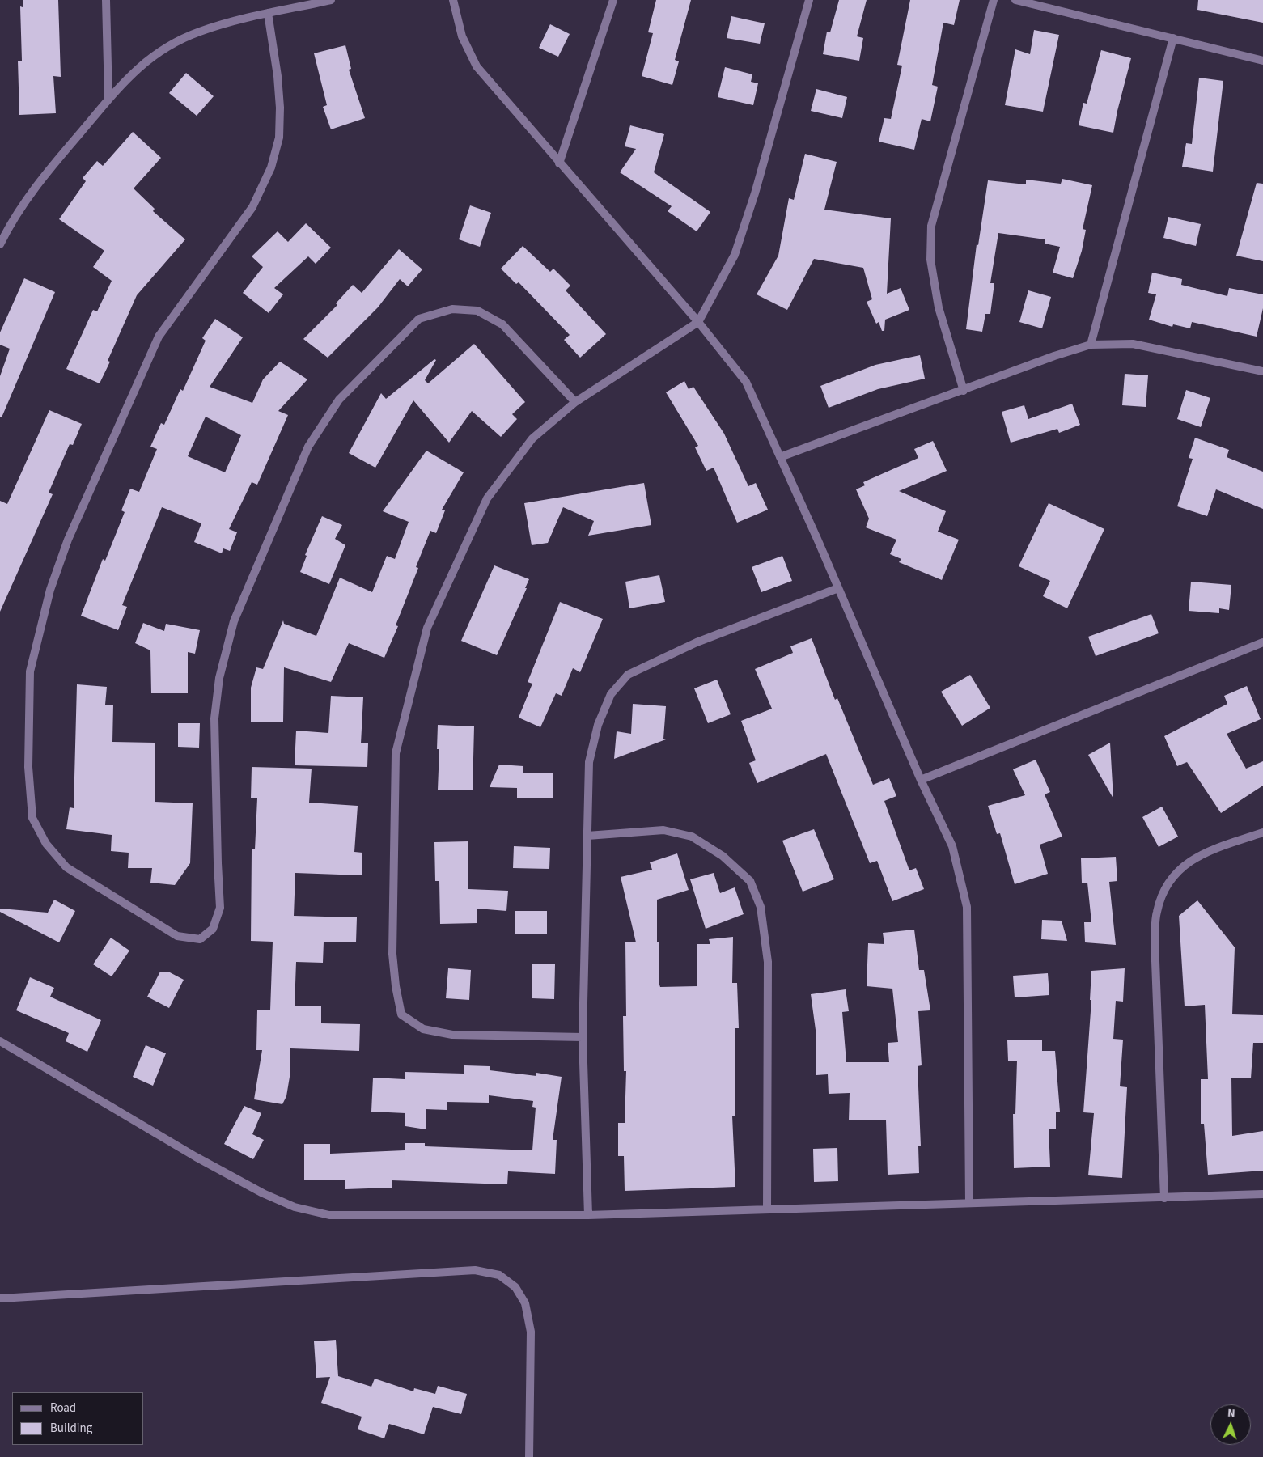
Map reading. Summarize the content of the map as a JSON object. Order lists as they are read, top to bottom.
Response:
{
  "legend": ["Road", "Building"],
  "north": "top"
}
